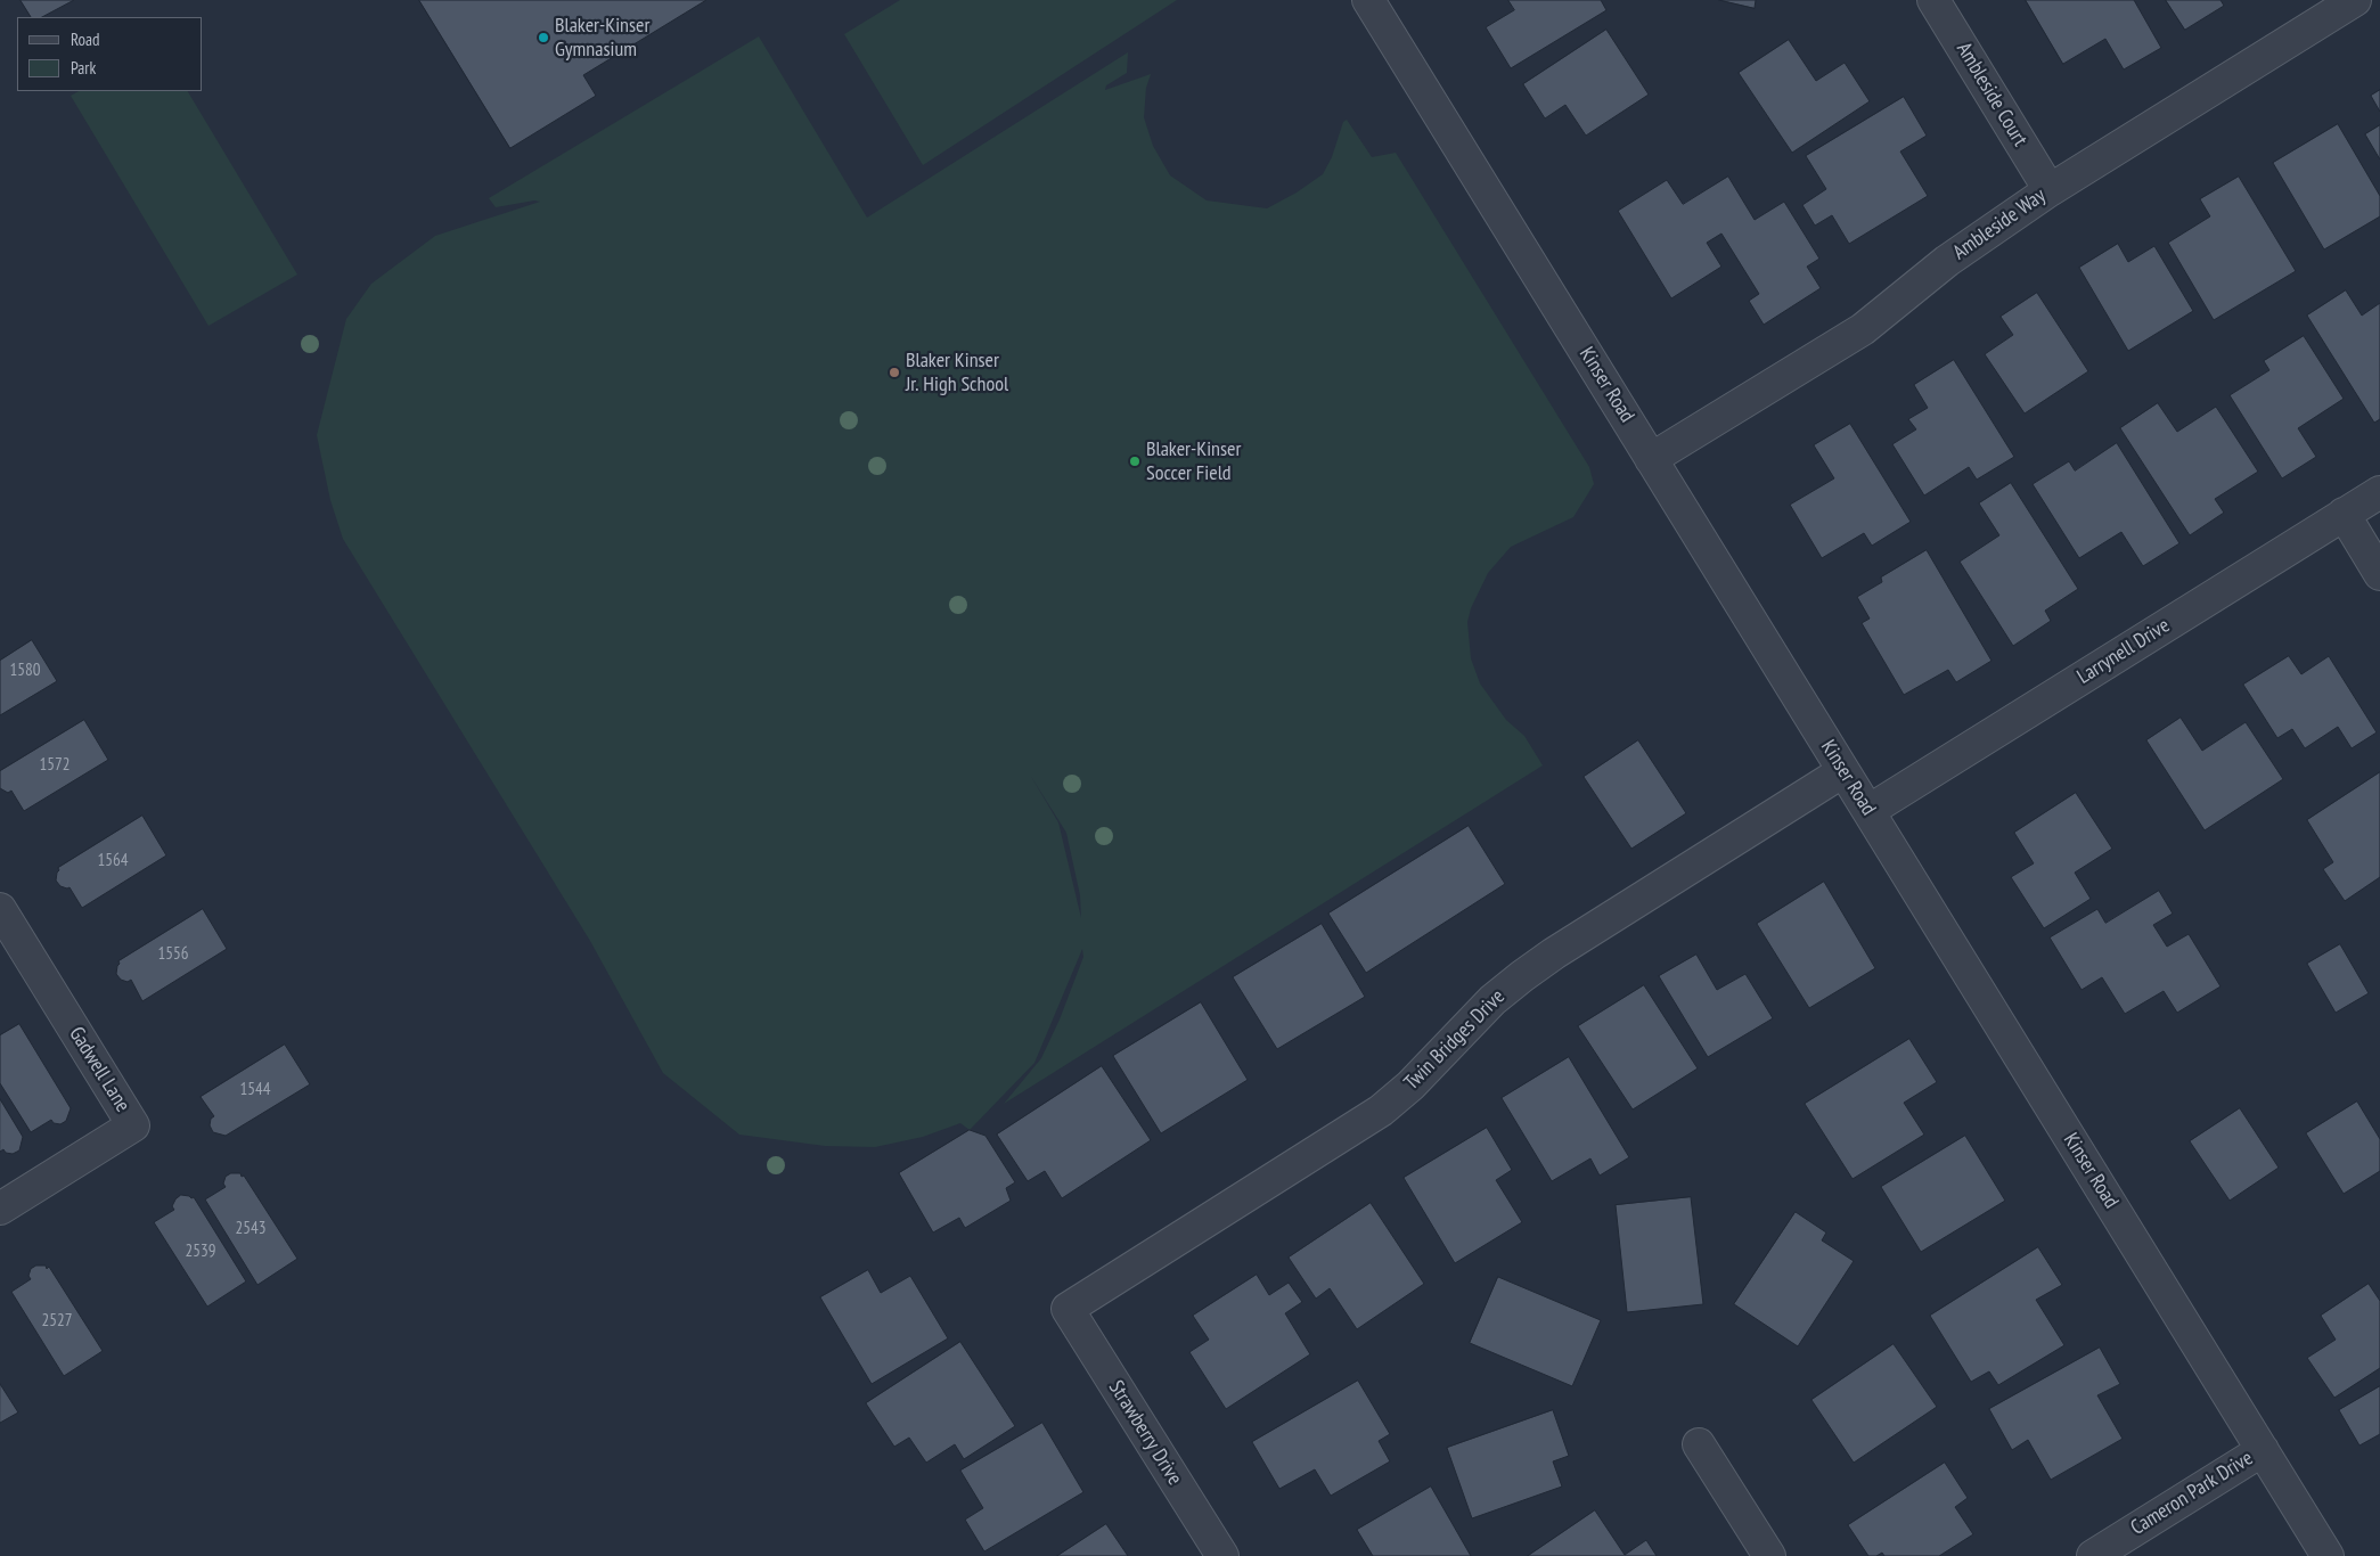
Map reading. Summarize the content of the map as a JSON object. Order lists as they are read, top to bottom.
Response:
{
  "streets": {
    "street": [
      "Ambleside Court",
      "Ambleside Way",
      "Kinser Road",
      "Larrynell Drive",
      "Twin Bridges Drive",
      "Gadwell Lane",
      "Strawberry Drive",
      "Cameron Park Drive"
    ]
  },
  "crossings": [
    ["Ambleside Court", "Ambleside Way"],
    ["Ambleside Way", "Kinser Road"],
    ["Kinser Road", "Larrynell Drive"],
    ["Kinser Road", "Twin Bridges Drive"],
    ["Kinser Road", "Cameron Park Drive"],
    ["Twin Bridges Drive", "Strawberry Drive"]
  ],
  "places": ["Blaker-Kinser Gymnasium", "Blaker Kinser Jr. High School", "Blaker-Kinser Soccer Field"],
  "house_numbers": [
    "1580",
    "1572",
    "1564",
    "1556",
    "1544",
    "2543",
    "2539",
    "2527"
  ],
  "legend": ["Road", "Park"]
}
